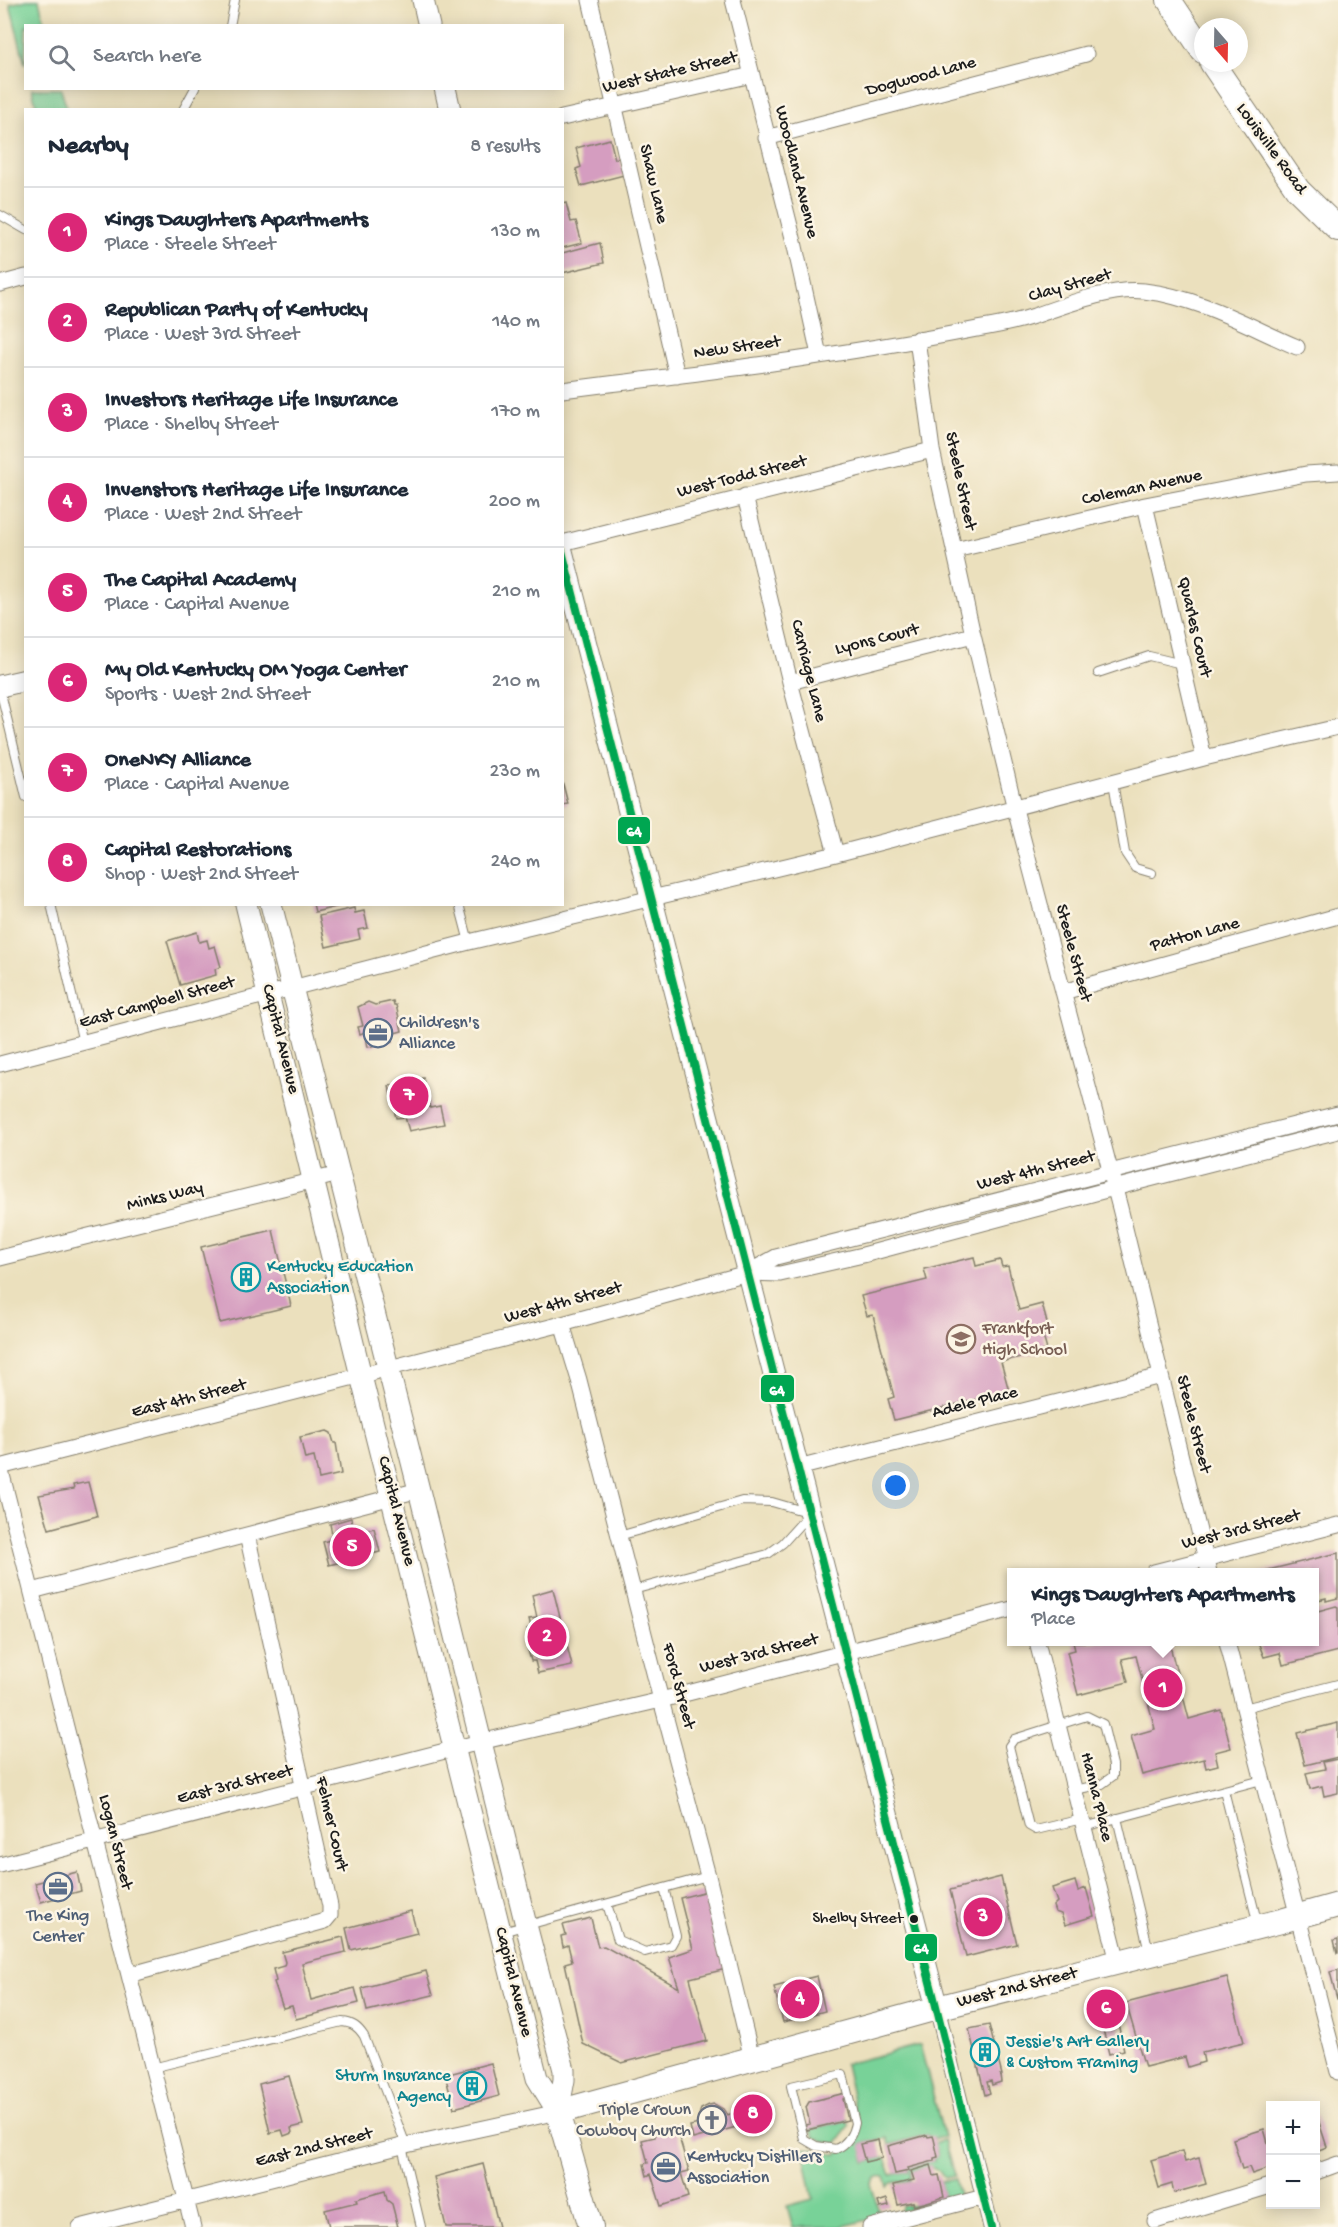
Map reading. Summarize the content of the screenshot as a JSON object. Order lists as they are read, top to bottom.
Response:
{
  "streets": {
    "main road": ["Louisville Road", "Capital Avenue", "West 2nd Street"],
    "street": [
      "West State Street",
      "Dogwood Lane",
      "Woodland Avenue",
      "Shaw Lane",
      "Clay Street",
      "New Street",
      "West Todd Street",
      "Steele Street",
      "Coleman Avenue",
      "Quarles Court",
      "Lyons Court",
      "Carriage Lane",
      "Patton Lane",
      "East Campbell Street",
      "West 4th Street",
      "Minks Way",
      "East 4th Street",
      "Adele Place",
      "West 3rd Street",
      "Ford Street",
      "East 3rd Street",
      "Hanna Place",
      "Felmer Court",
      "Logan Street",
      "East 2nd Street"
    ]
  },
  "crossings": [
    ["West State Street", "Woodland Avenue"],
    ["West State Street", "Shaw Lane"],
    ["Dogwood Lane", "Woodland Avenue"],
    ["Woodland Avenue", "New Street"],
    ["Shaw Lane", "New Street"],
    ["Clay Street", "New Street"],
    ["Clay Street", "Steele Street"],
    ["New Street", "Steele Street"],
    ["West Todd Street", "Steele Street"],
    ["West Todd Street", "Carriage Lane"],
    ["Steele Street", "Coleman Avenue"],
    ["Steele Street", "Lyons Court"],
    ["Steele Street", "Patton Lane"],
    ["Steele Street", "East Campbell Street"],
    ["Steele Street", "West 4th Street"],
    ["Steele Street", "Adele Place"],
    ["Steele Street", "West 3rd Street"],
    ["Coleman Avenue", "Quarles Court"],
    ["Quarles Court", "East Campbell Street"],
    ["Lyons Court", "Carriage Lane"],
    ["Carriage Lane", "East Campbell Street"],
    ["East Campbell Street", "Capital Avenue"],
    ["Capital Avenue", "West 4th Street"],
    ["Capital Avenue", "Minks Way"],
    ["Capital Avenue", "East 4th Street"],
    ["Capital Avenue", "West 3rd Street"],
    ["Capital Avenue", "East 3rd Street"],
    ["Capital Avenue", "West 2nd Street"],
    ["Capital Avenue", "East 2nd Street"],
    ["West 4th Street", "East 4th Street"],
    ["West 4th Street", "Ford Street"],
    ["East 4th Street", "Logan Street"],
    ["West 3rd Street", "Ford Street"],
    ["West 3rd Street", "East 3rd Street"],
    ["Ford Street", "West 2nd Street"],
    ["East 3rd Street", "Felmer Court"],
    ["East 3rd Street", "Logan Street"],
    ["Hanna Place", "West 2nd Street"],
    ["Felmer Court", "Logan Street"],
    ["Logan Street", "East 2nd Street"],
    ["West 2nd Street", "East 2nd Street"]
  ],
  "places": {
    "office": ["Childresn's Alliance", "The King Center", "Kentucky Distillers Association"],
    "building": ["Kentucky Education Association", "Jessie's Art Gallery & Custom Framing", "Sturm Insurance Agency"],
    "school or university": ["Frankfort High School"],
    "other": ["Shelby Street"],
    "church": ["Triple Crown Cowboy Church"]
  },
  "lines": ["transit line 64"],
  "north": "bottom",
  "page": {
    "search": "Search here",
    "heading": ["Nearby", "8 results"],
    "list": [
      {
        "mark": "1",
        "name": "Kings Daughters Apartments",
        "note": "Place · Steele Street",
        "value": "130 m"
      },
      {
        "mark": "2",
        "name": "Republican Party of Kentucky",
        "note": "Place · West 3rd Street",
        "value": "140 m"
      },
      {
        "mark": "3",
        "name": "Investors Heritage Life Insurance",
        "note": "Place · Shelby Street",
        "value": "170 m"
      },
      {
        "mark": "4",
        "name": "Invenstors Heritage Life Insurance",
        "note": "Place · West 2nd Street",
        "value": "200 m"
      },
      {
        "mark": "5",
        "name": "The Capital Academy",
        "note": "Place · Capital Avenue",
        "value": "210 m"
      },
      {
        "mark": "6",
        "name": "My Old Kentucky OM Yoga Center",
        "note": "Sports · West 2nd Street",
        "value": "210 m"
      },
      {
        "mark": "7",
        "name": "OneNKY Alliance",
        "note": "Place · Capital Avenue",
        "value": "230 m"
      },
      {
        "mark": "8",
        "name": "Capital Restorations",
        "note": "Shop · West 2nd Street",
        "value": "240 m"
      }
    ],
    "pins": [
      "7",
      "5",
      "2",
      "1",
      "3",
      "4",
      "6",
      "8"
    ],
    "popup": ["Kings Daughters Apartments", "Place"],
    "map_buttons": ["+", "−"]
  }
}
